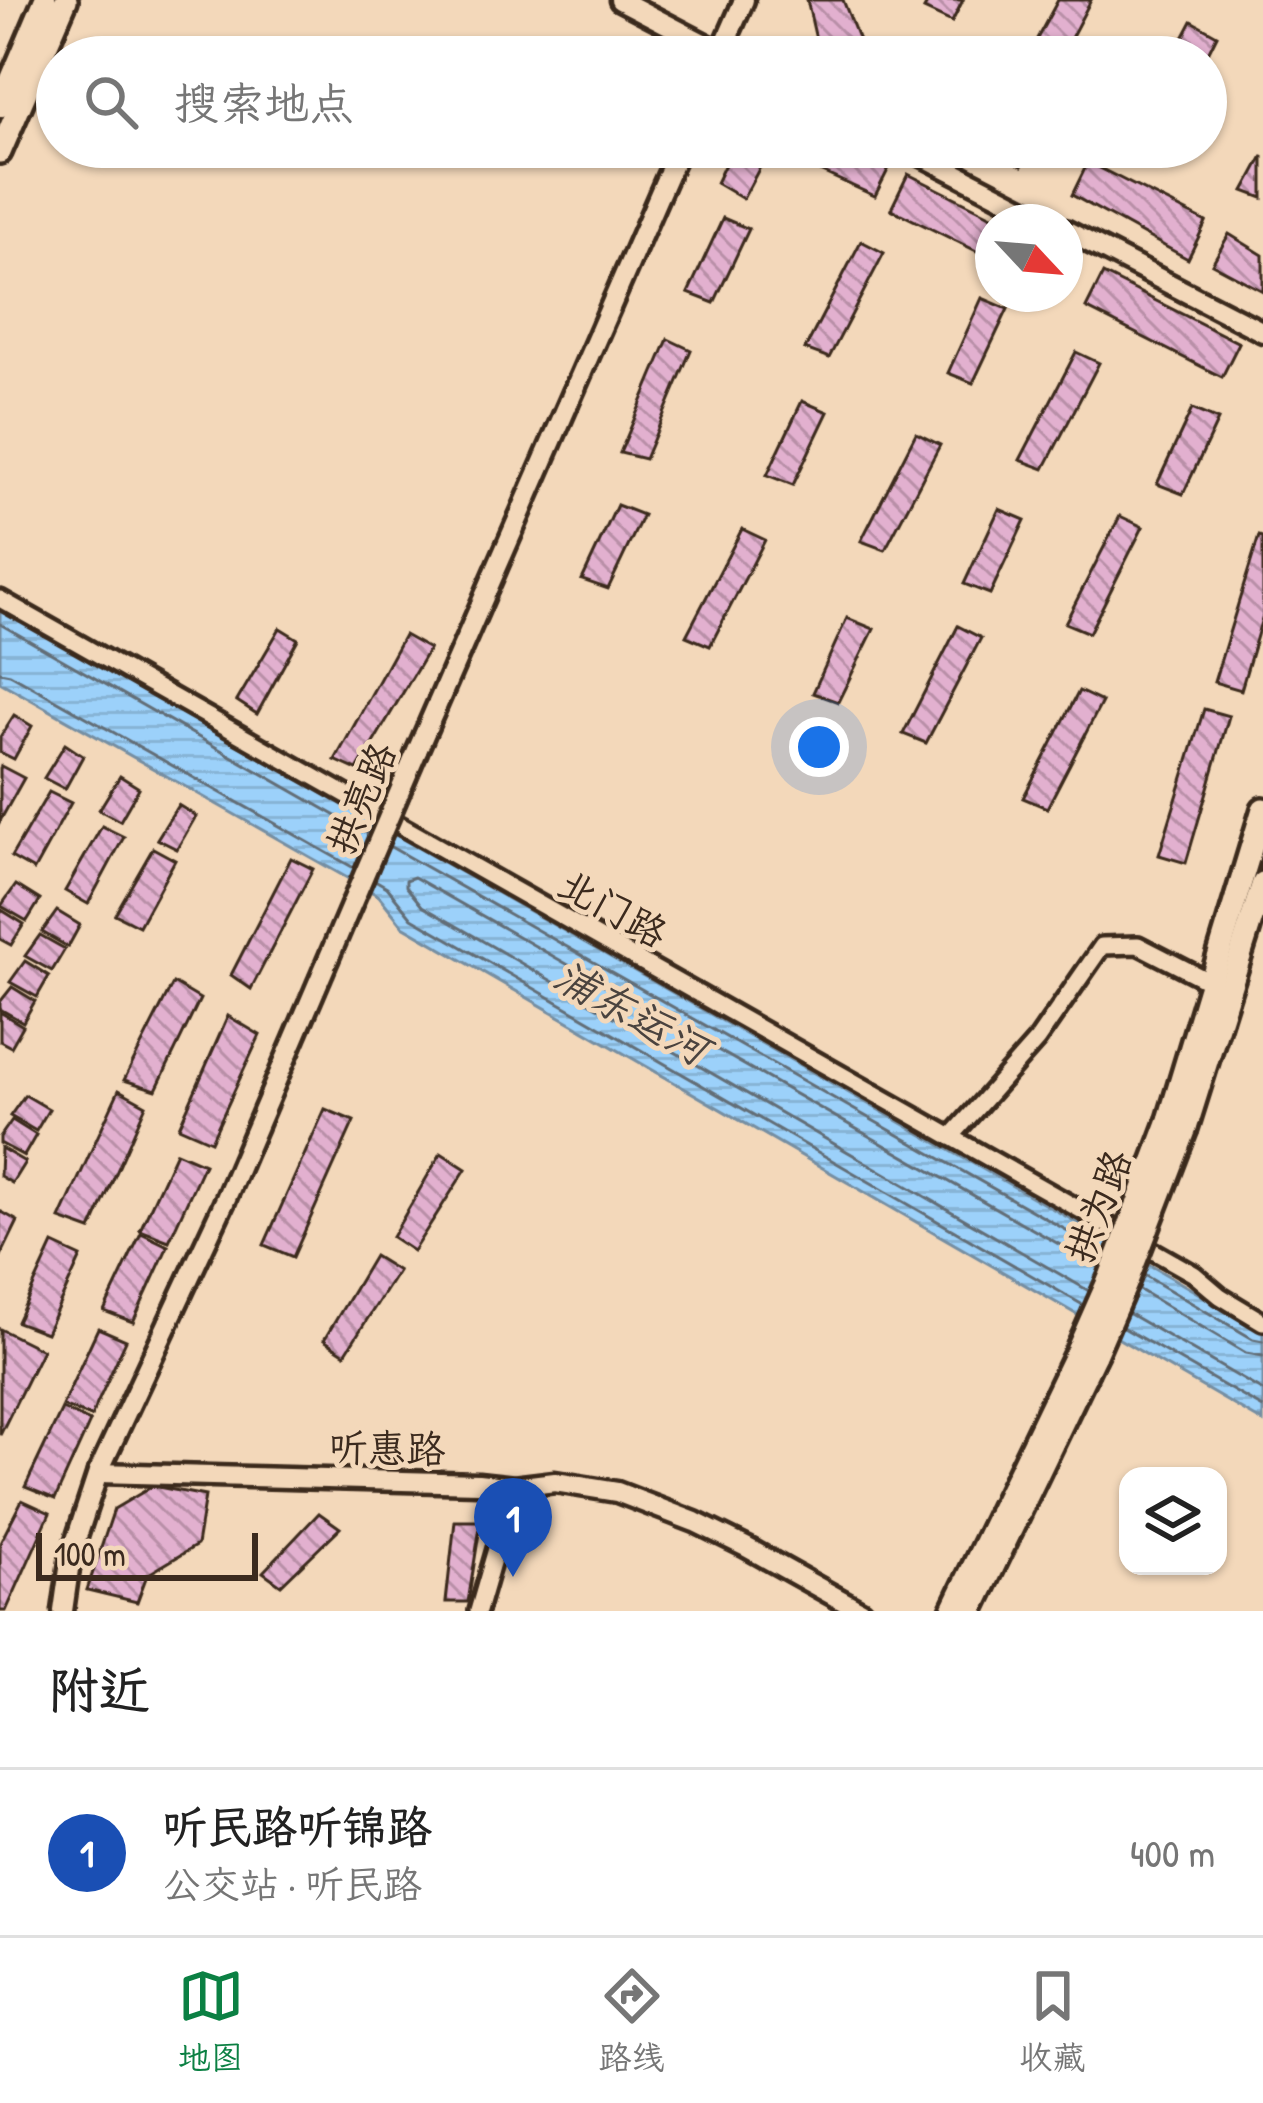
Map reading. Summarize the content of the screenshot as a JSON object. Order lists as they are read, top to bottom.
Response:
{
  "streets": {
    "main road": ["拱为路"],
    "street": ["拱亮路", "北门路", "听惠路"]
  },
  "crossings": [
    ["拱亮路", "听惠路"]
  ],
  "water": ["浦东运河"],
  "scale_bar": "100 m",
  "north": "bottom right",
  "page": {
    "search": "搜索地点",
    "pins": "1",
    "scale": "100 m",
    "heading": "附近",
    "list": [
      {
        "mark": "1",
        "name": "听民路听锦路",
        "note": "公交站 · 听民路",
        "value": "400 m"
      }
    ],
    "nav": ["地图", "路线", "收藏"]
  }
}
